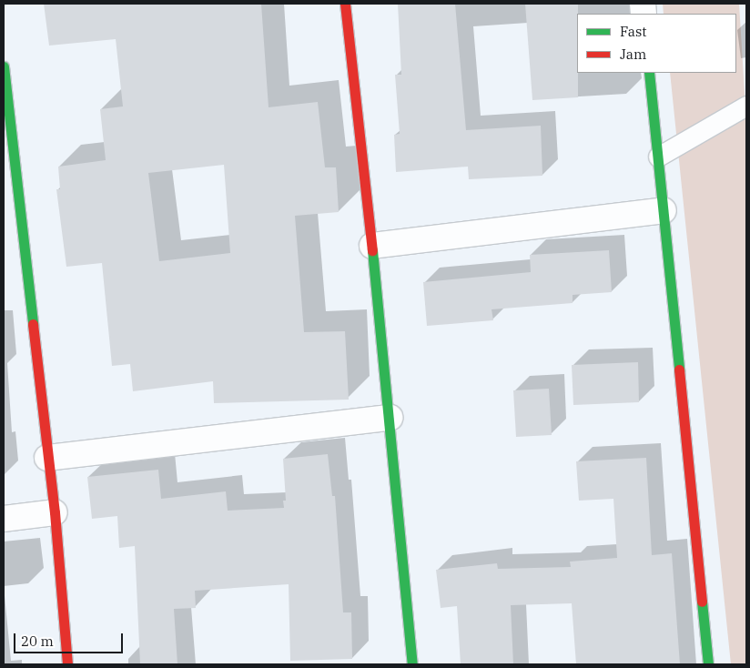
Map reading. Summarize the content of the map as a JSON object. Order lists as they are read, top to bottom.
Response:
{
  "legend": ["Fast", "Jam"],
  "scale_bar": "20 m"
}
